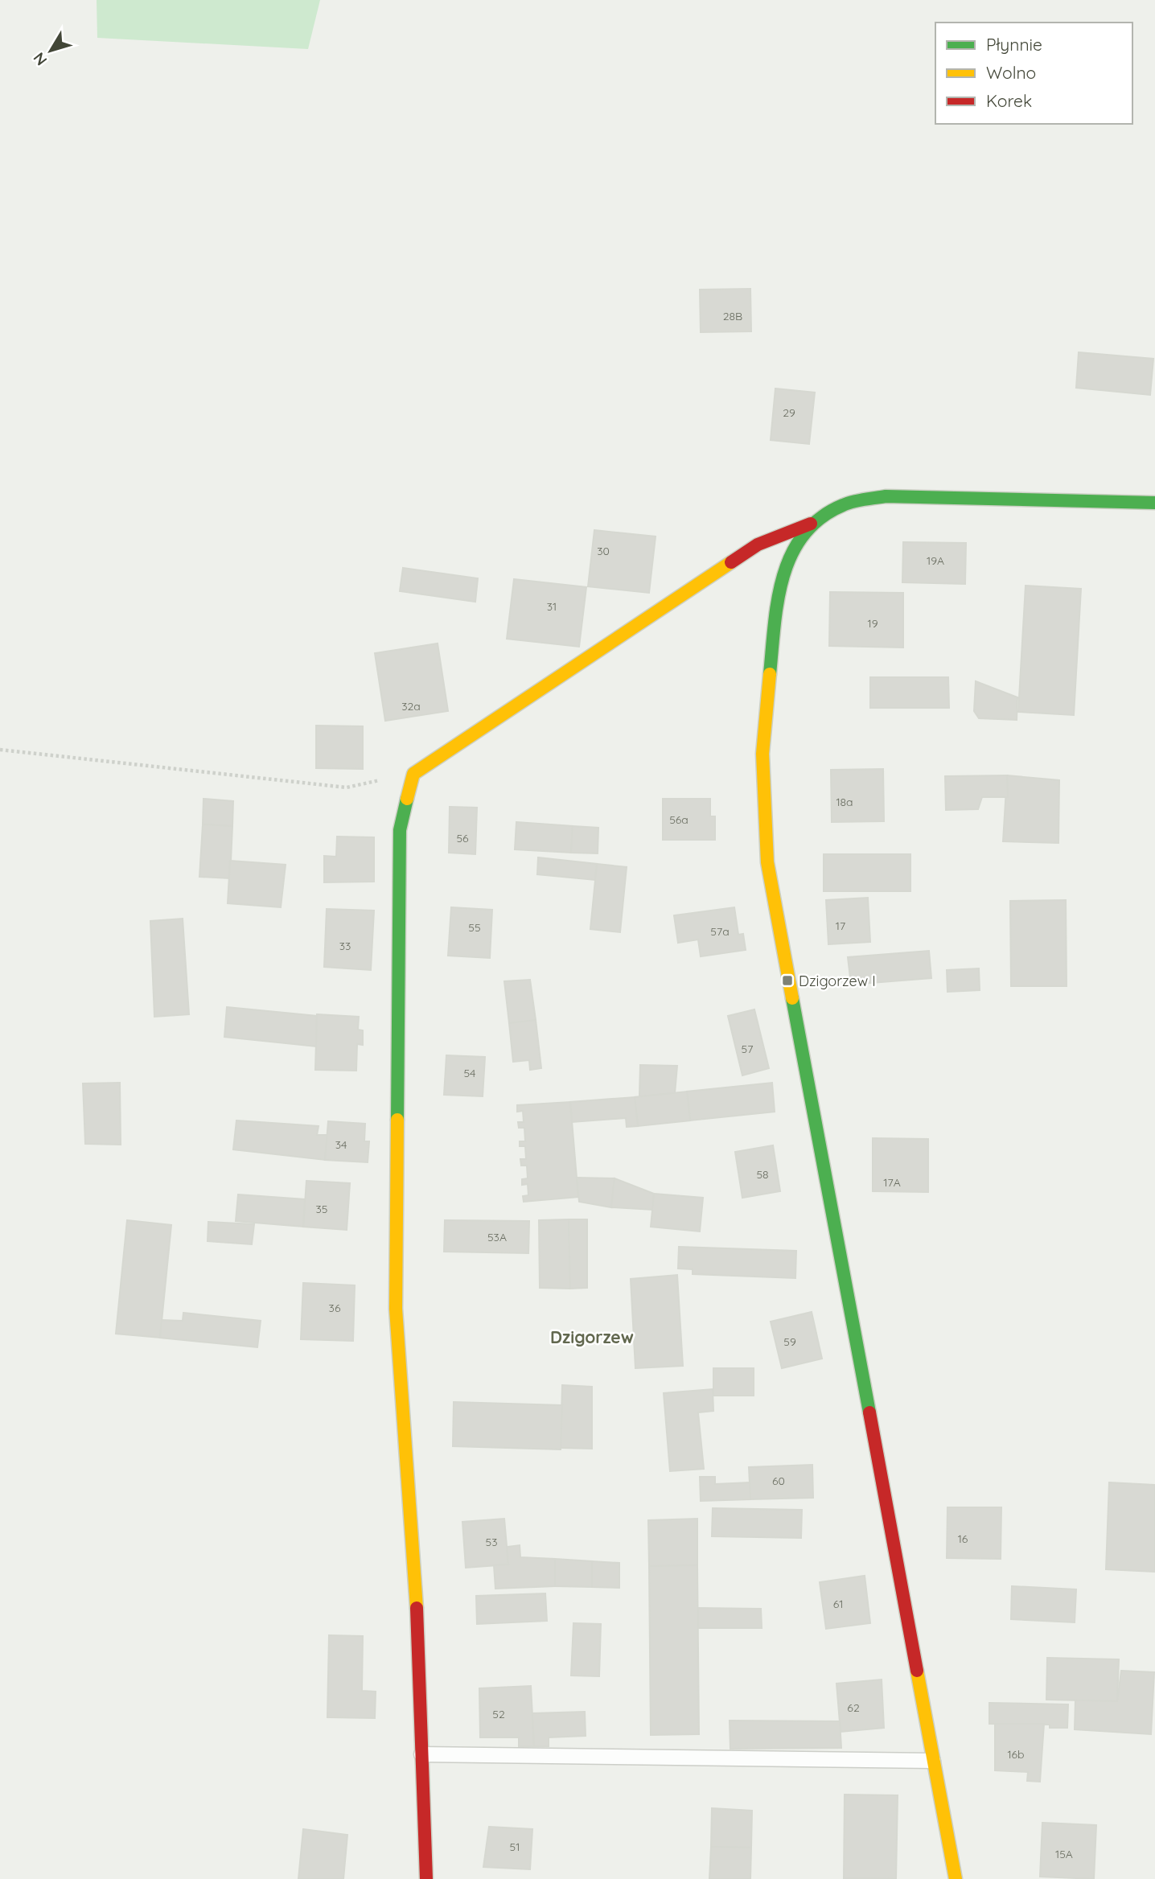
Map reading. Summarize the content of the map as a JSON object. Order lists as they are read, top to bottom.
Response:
{
  "districts": ["Dzigorzew"],
  "places": {
    "transit": ["Dzigorzew I"]
  },
  "house_numbers": [
    "28B",
    "29",
    "30",
    "19A",
    "31",
    "19",
    "32a",
    "18a",
    "56a",
    "56",
    "17",
    "55",
    "57a",
    "33",
    "57",
    "54",
    "34",
    "58",
    "17A",
    "35",
    "53A",
    "36",
    "59",
    "60",
    "16",
    "53",
    "61",
    "62",
    "52",
    "16b",
    "51",
    "15A"
  ],
  "legend": ["Płynnie", "Wolno", "Korek"],
  "north": "bottom left"
}
